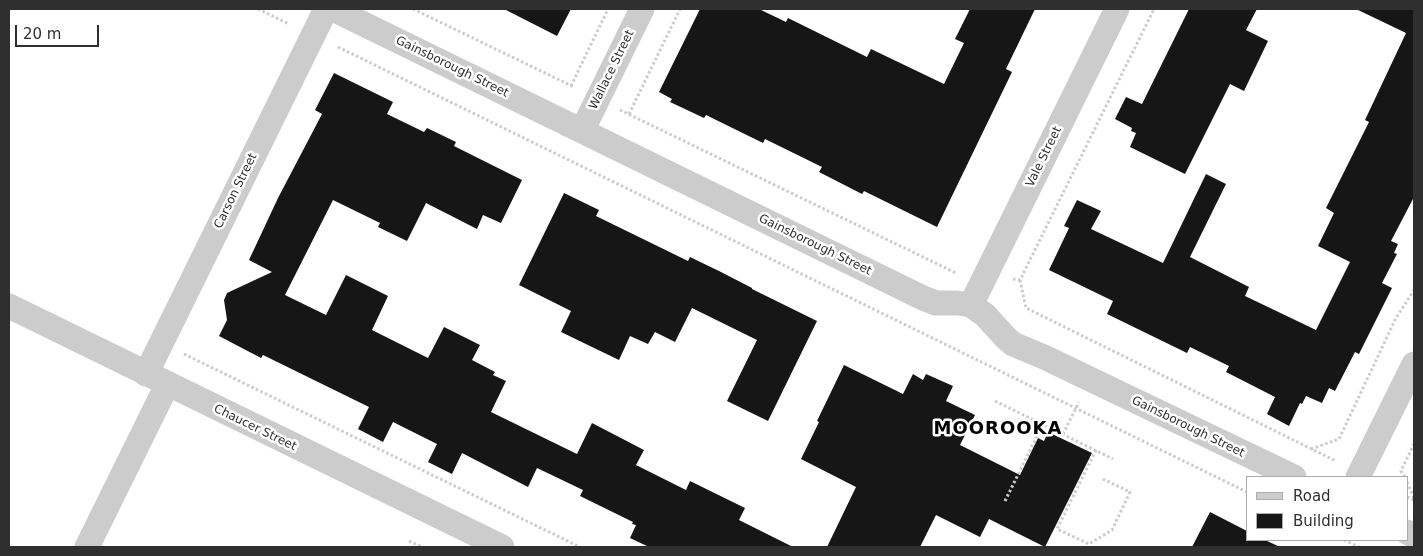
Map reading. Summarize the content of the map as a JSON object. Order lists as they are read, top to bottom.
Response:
{
  "streets": {
    "street": [
      "Gainsborough Street",
      "Wallace Street",
      "Vale Street",
      "Carson Street",
      "Chaucer Street"
    ]
  },
  "crossings": [
    ["Gainsborough Street", "Wallace Street"],
    ["Gainsborough Street", "Vale Street"],
    ["Carson Street", "Chaucer Street"]
  ],
  "districts": ["MOOROOKA"],
  "legend": ["Road", "Building"],
  "scale_bar": "20 m"
}
